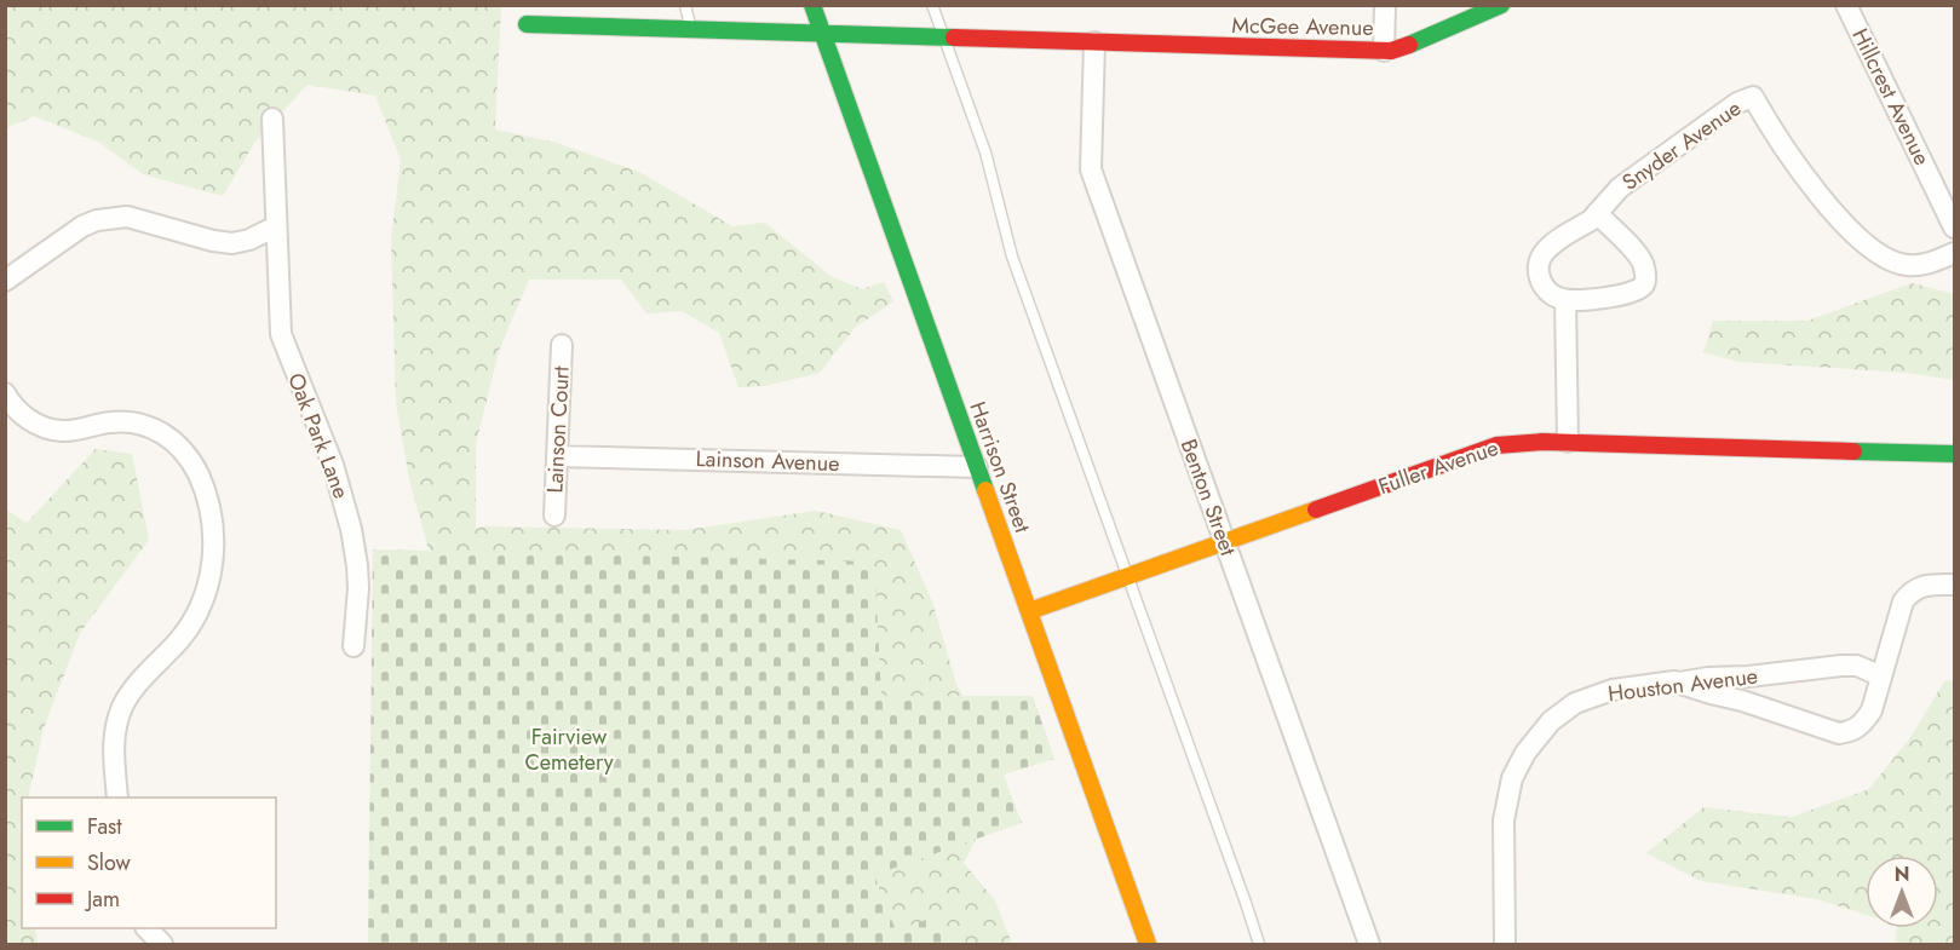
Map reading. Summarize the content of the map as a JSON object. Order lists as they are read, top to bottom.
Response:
{
  "streets": {
    "street": [
      "McGee Avenue",
      "Hillcrest Avenue",
      "Snyder Avenue",
      "Lainson Court",
      "Oak Park Lane",
      "Lainson Avenue",
      "Harrison Street",
      "Fuller Avenue",
      "Benton Street",
      "Houston Avenue"
    ]
  },
  "crossings": [
    ["McGee Avenue", "Harrison Street"],
    ["McGee Avenue", "Benton Street"],
    ["Lainson Court", "Lainson Avenue"],
    ["Lainson Avenue", "Harrison Street"],
    ["Harrison Street", "Fuller Avenue"],
    ["Fuller Avenue", "Benton Street"]
  ],
  "parks": ["Fairview Cemetery"],
  "legend": ["Fast", "Slow", "Jam"],
  "north": "top"
}
